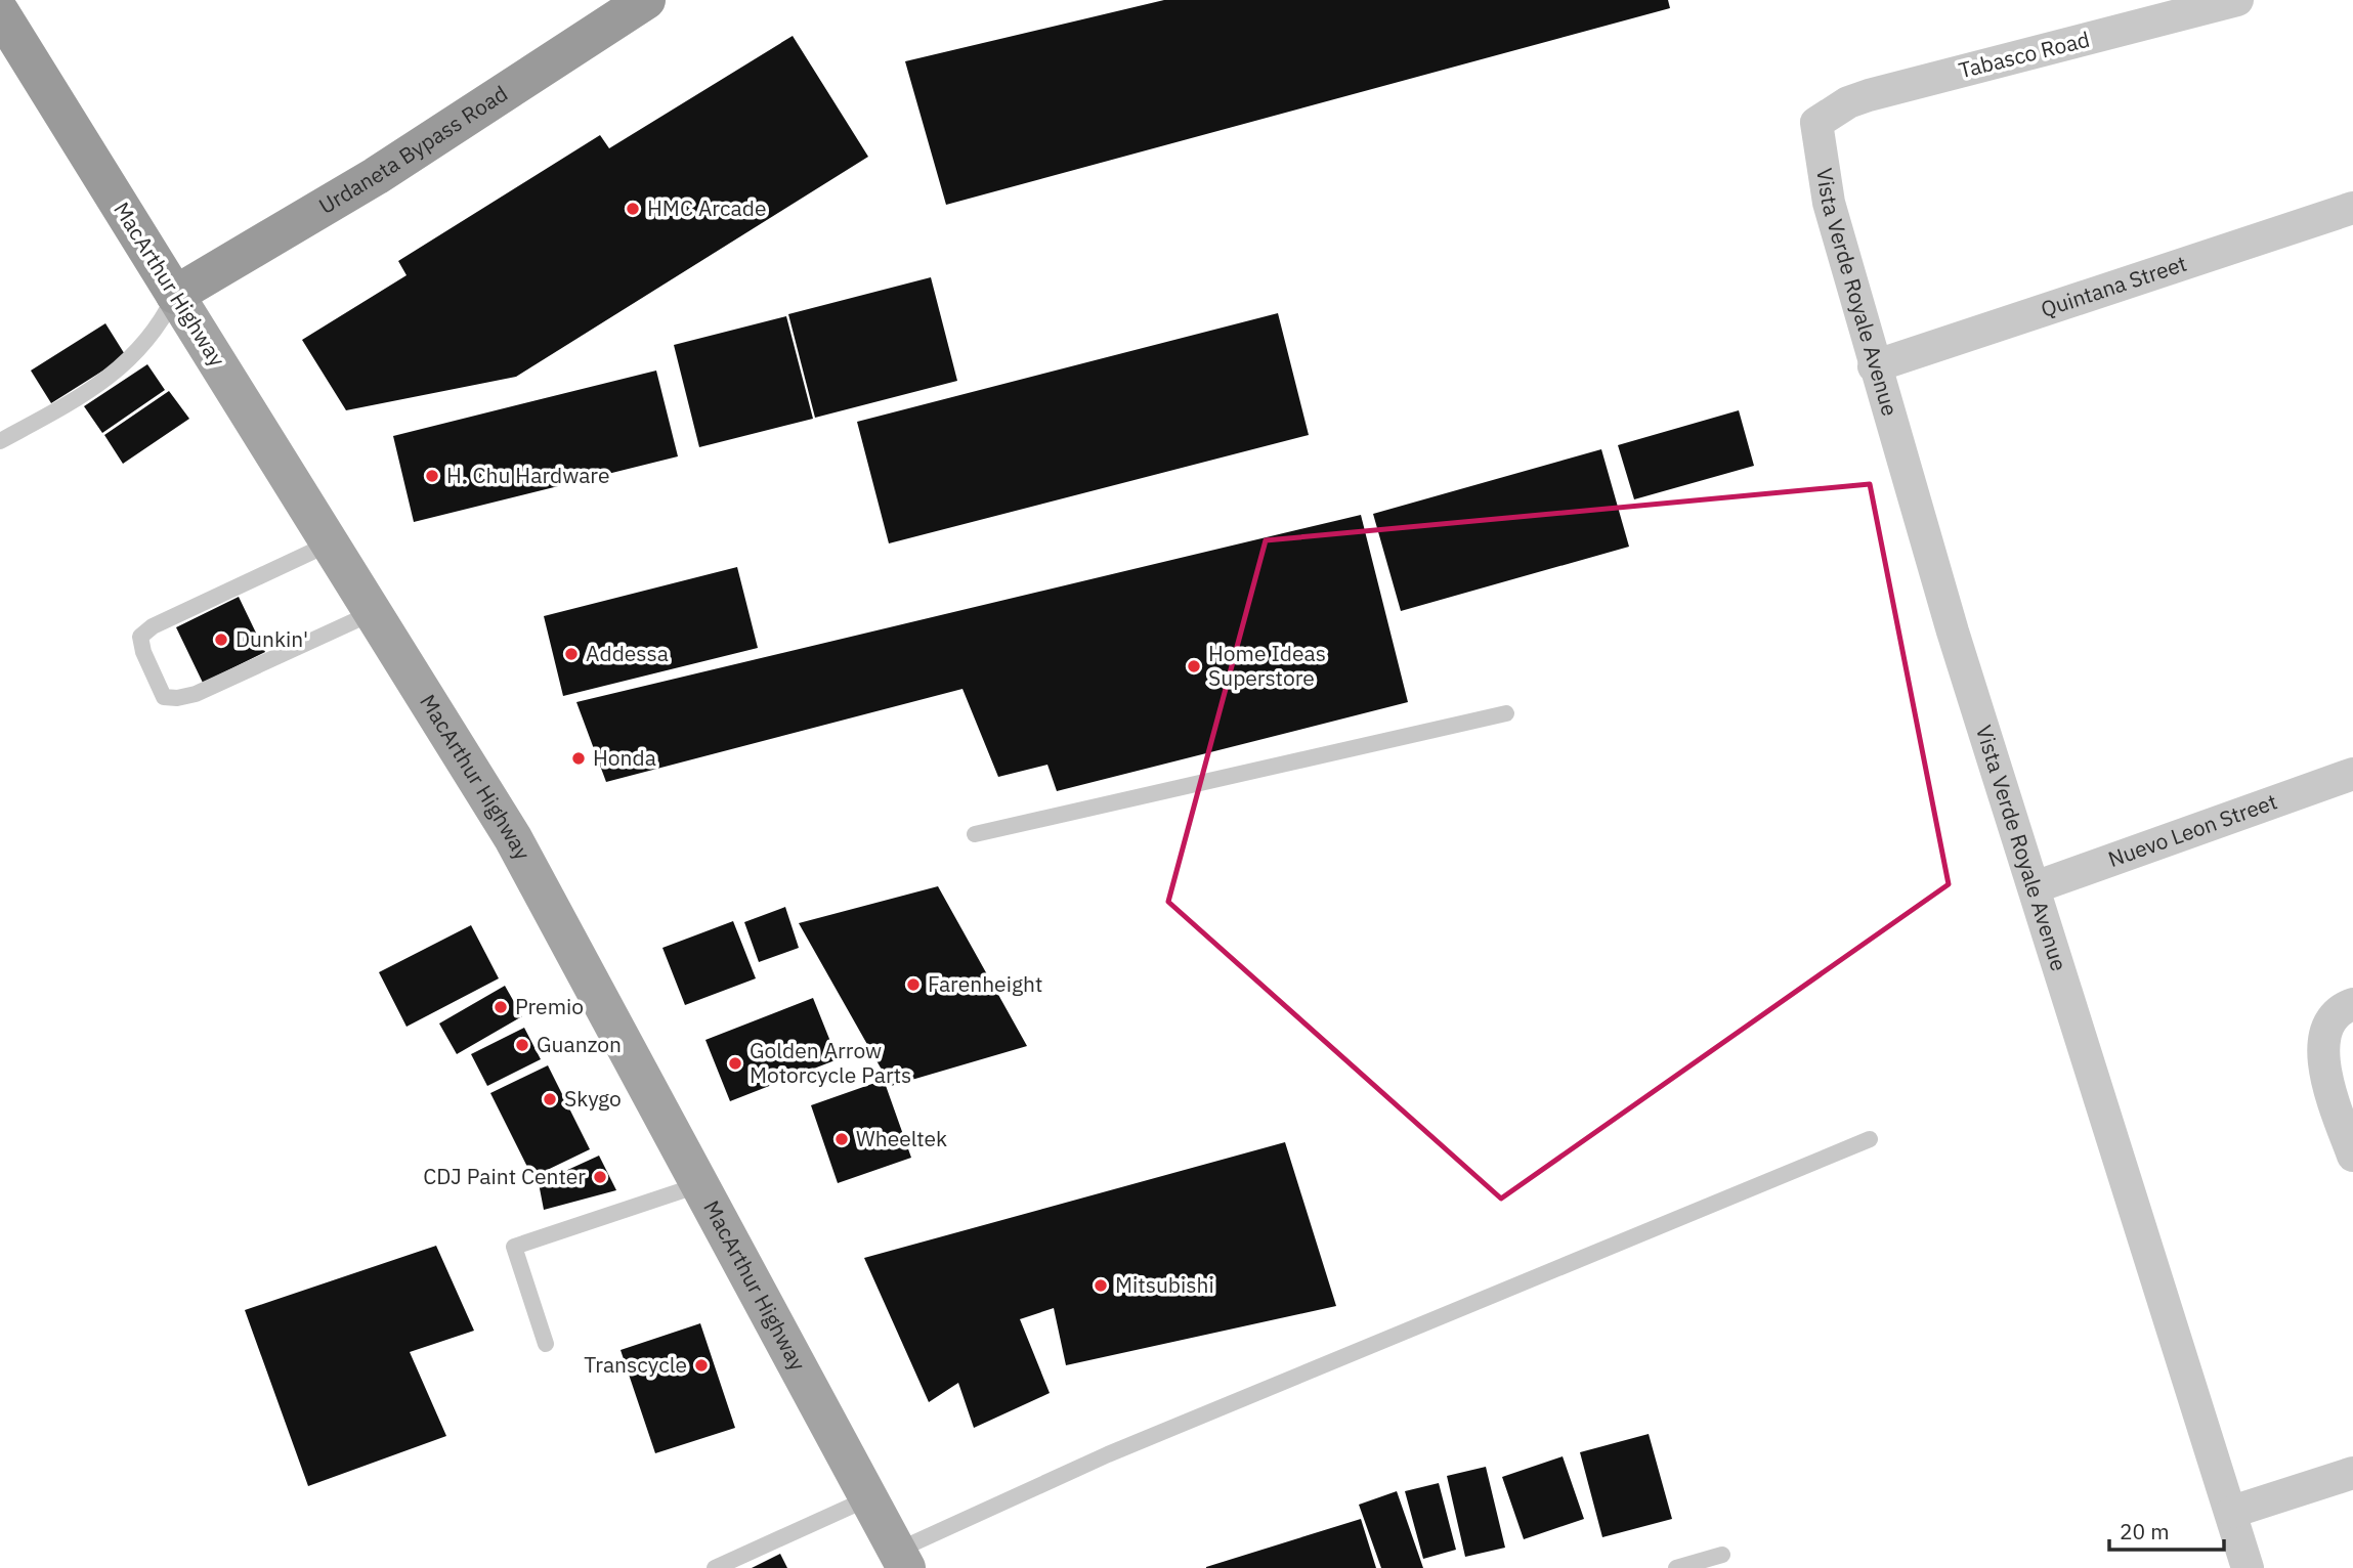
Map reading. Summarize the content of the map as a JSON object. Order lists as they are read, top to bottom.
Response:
{
  "streets": {
    "highway": ["Urdaneta Bypass Road", "MacArthur Highway"],
    "street": [
      "Tabasco Road",
      "Quintana Street",
      "Vista Verde Royale Avenue",
      "Nuevo Leon Street"
    ]
  },
  "crossings": [
    ["Tabasco Road", "Vista Verde Royale Avenue"],
    ["Urdaneta Bypass Road", "MacArthur Highway"],
    ["Quintana Street", "Vista Verde Royale Avenue"],
    ["Vista Verde Royale Avenue", "Nuevo Leon Street"]
  ],
  "places": [
    "HMC Arcade",
    "H. Chu Hardware",
    "Dunkin'",
    "Addessa",
    "Home Ideas Superstore",
    "Honda",
    "Farenheight",
    "Premio",
    "Guanzon",
    "Golden Arrow Motorcycle Parts",
    "Skygo",
    "Wheeltek",
    "CDJ Paint Center",
    "Mitsubishi",
    "Transcycle"
  ],
  "scale_bar": "20 m"
}
